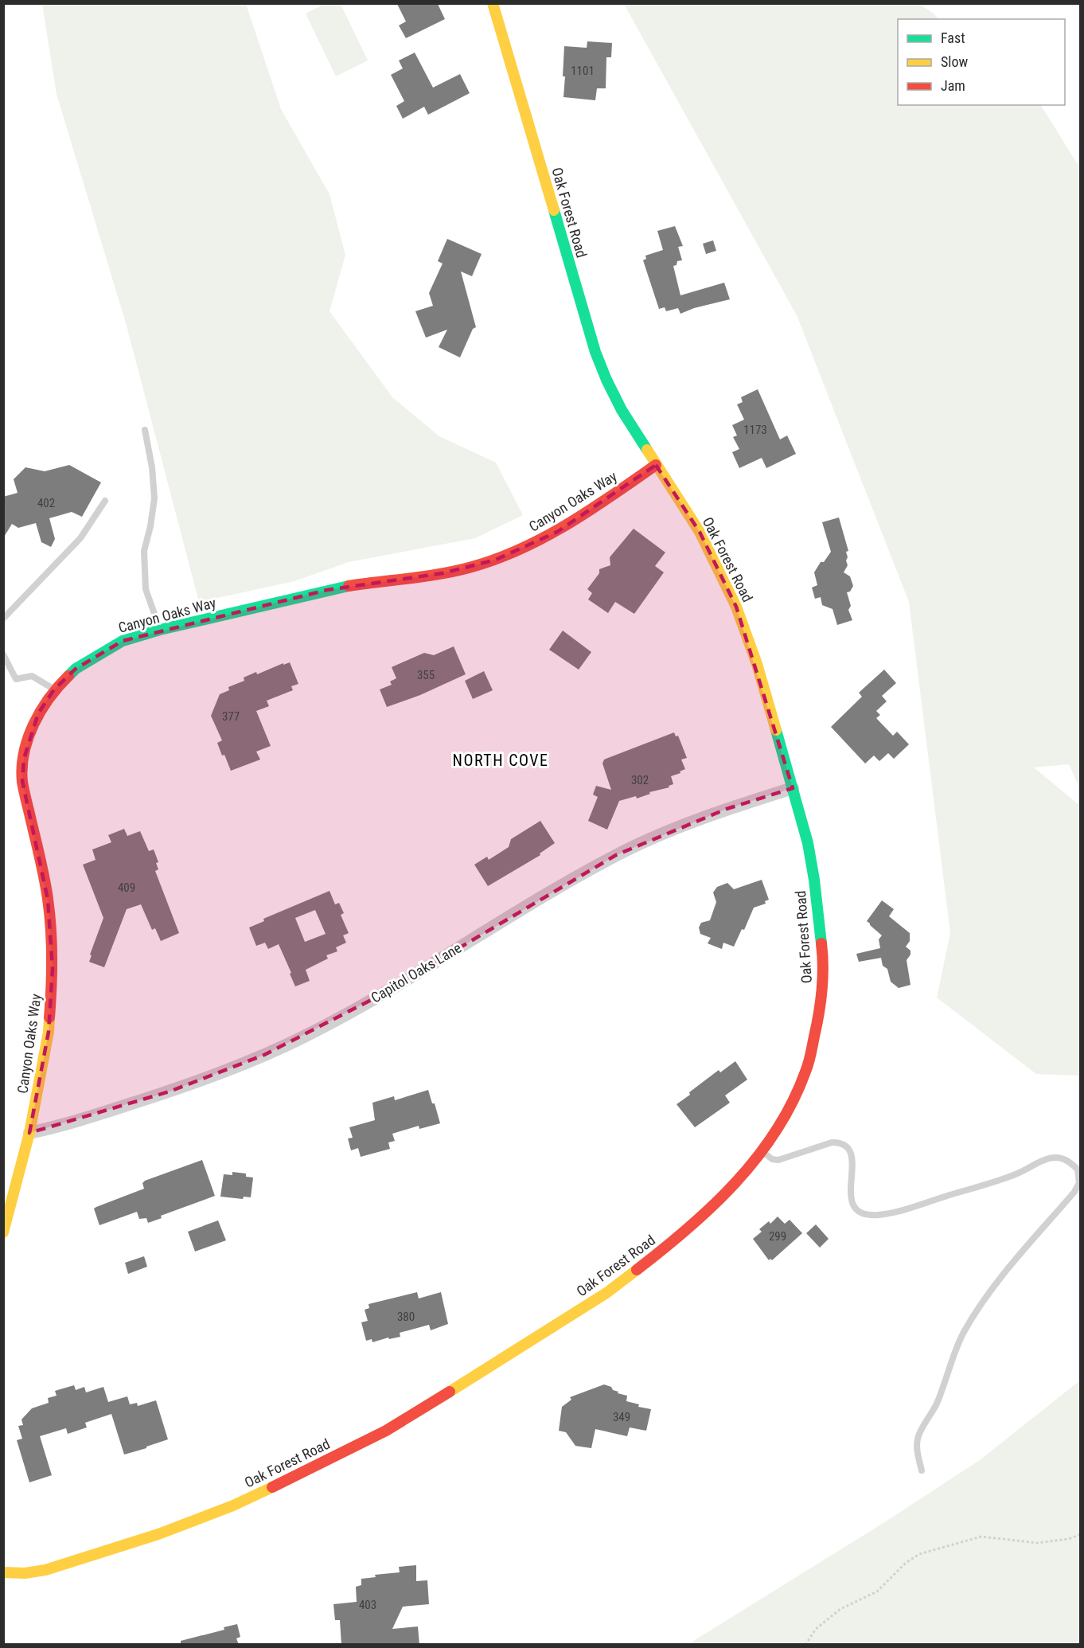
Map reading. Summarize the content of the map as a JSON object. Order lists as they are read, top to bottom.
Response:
{
  "streets": {
    "street": ["Oak Forest Road", "Canyon Oaks Way", "Capitol Oaks Lane"]
  },
  "crossings": [
    ["Oak Forest Road", "Canyon Oaks Way"],
    ["Oak Forest Road", "Capitol Oaks Lane"],
    ["Canyon Oaks Way", "Capitol Oaks Lane"]
  ],
  "districts": ["NORTH COVE"],
  "house_numbers": [
    "1101",
    "1173",
    "402",
    "355",
    "377",
    "302",
    "409",
    "299",
    "380",
    "349",
    "403"
  ],
  "legend": ["Fast", "Slow", "Jam"]
}
